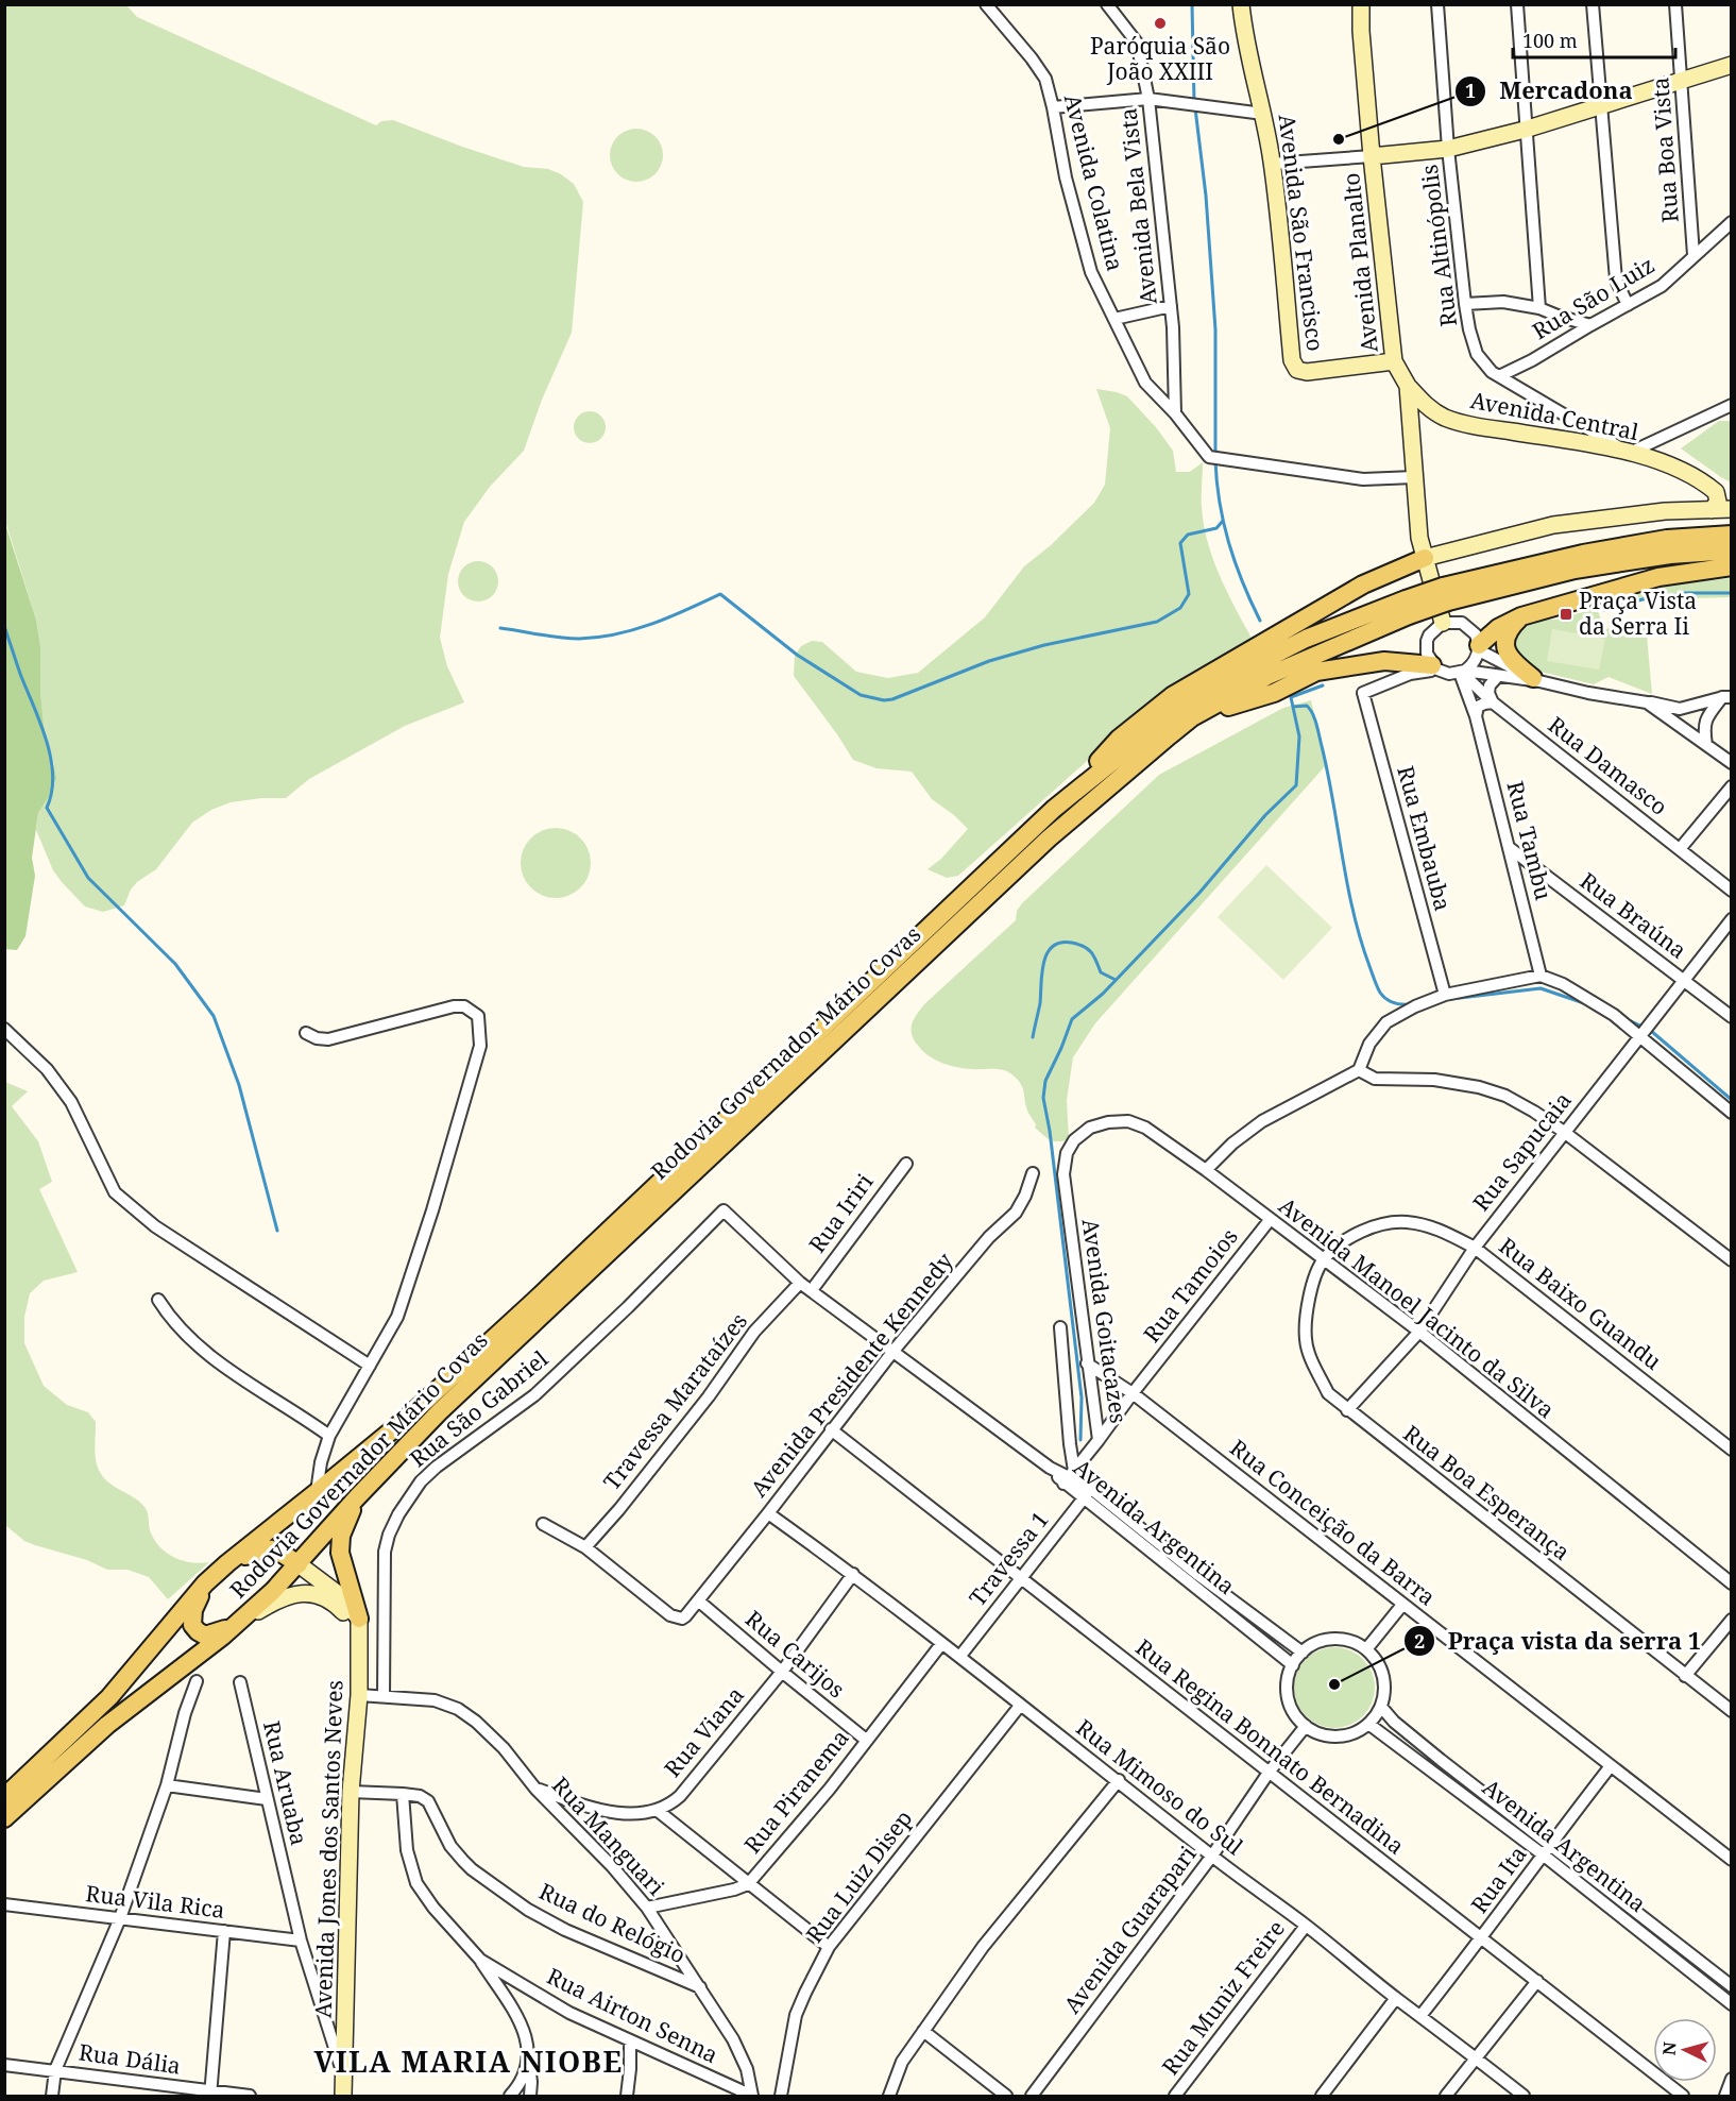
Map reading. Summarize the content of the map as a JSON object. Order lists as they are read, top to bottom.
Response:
{
  "streets": {
    "main road": ["Rodovia Governador Mário Covas"],
    "street": [
      "Rua Boa Vista",
      "Avenida Colatina",
      "Avenida Bela Vista",
      "Avenida São Francisco",
      "Rua Altinópolis",
      "Avenida Planalto",
      "Rua São Luiz",
      "Avenida Central",
      "Rua Damasco",
      "Rua Embauba",
      "Rua Tambu",
      "Rua Braúna",
      "Rua Sapucaia",
      "Rua Iriri",
      "Rua Tamoios",
      "Rua Baixo Guandu",
      "Avenida Manoel Jacinto da Silva",
      "Avenida Goitacazes",
      "Avenida Presidente Kennedy",
      "Travessa Marataízes",
      "Rua São Gabriel",
      "Rua Boa Esperança",
      "Rua Conceição da Barra",
      "Avenida Argentina",
      "Travessa 1",
      "Rua Carijos",
      "Rua Viana",
      "Rua Regina Bonnato Bernadina",
      "Rua Aruaba",
      "Rua Mimoso do Sul",
      "Rua Piranema",
      "Rua Manguari",
      "Avenida Jones dos Santos Neves",
      "Rua Luiz Disep",
      "Rua Ita",
      "Rua Vila Rica",
      "Rua do Relógio",
      "Avenida Guarapari",
      "Rua Muniz Freire",
      "Rua Airton Senna",
      "Rua Dália"
    ]
  },
  "crossings": [
    ["Rua Boa Vista", "Rua São Luiz"],
    ["Avenida Colatina", "Avenida Bela Vista"],
    ["Avenida Colatina", "Avenida Planalto"],
    ["Avenida São Francisco", "Avenida Planalto"],
    ["Rua Altinópolis", "Rua São Luiz"],
    ["Rua Altinópolis", "Avenida Central"],
    ["Avenida Planalto", "Avenida Central"],
    ["Avenida Planalto", "Rua Damasco"],
    ["Avenida Planalto", "Rua Embauba"],
    ["Avenida Planalto", "Rua Tambu"],
    ["Rua Damasco", "Rua Embauba"],
    ["Rua Damasco", "Rua Tambu"],
    ["Rua Embauba", "Rua Tambu"],
    ["Rua Tambu", "Rua Braúna"],
    ["Rua Braúna", "Rua Sapucaia"],
    ["Rodovia Governador Mário Covas", "Avenida Jones dos Santos Neves"],
    ["Rua Sapucaia", "Rua Baixo Guandu"],
    ["Rua Sapucaia", "Avenida Manoel Jacinto da Silva"],
    ["Rua Sapucaia", "Rua Boa Esperança"],
    ["Rua Iriri", "Avenida Argentina"],
    ["Rua Tamoios", "Avenida Manoel Jacinto da Silva"],
    ["Rua Tamoios", "Avenida Goitacazes"],
    ["Rua Tamoios", "Rua Conceição da Barra"],
    ["Rua Baixo Guandu", "Avenida Manoel Jacinto da Silva"],
    ["Rua Baixo Guandu", "Rua Boa Esperança"],
    ["Avenida Manoel Jacinto da Silva", "Avenida Goitacazes"],
    ["Avenida Manoel Jacinto da Silva", "Rua Boa Esperança"],
    ["Avenida Goitacazes", "Rua Conceição da Barra"],
    ["Avenida Goitacazes", "Avenida Argentina"],
    ["Avenida Presidente Kennedy", "Travessa Marataízes"],
    ["Avenida Presidente Kennedy", "Avenida Argentina"],
    ["Avenida Presidente Kennedy", "Rua Carijos"],
    ["Avenida Presidente Kennedy", "Rua Regina Bonnato Bernadina"],
    ["Avenida Presidente Kennedy", "Rua Mimoso do Sul"],
    ["Travessa Marataízes", "Avenida Argentina"],
    ["Rua São Gabriel", "Avenida Argentina"],
    ["Rua São Gabriel", "Rua Manguari"],
    ["Rua Conceição da Barra", "Rua Ita"],
    ["Avenida Argentina", "Travessa 1"],
    ["Avenida Argentina", "Rua Ita"],
    ["Avenida Argentina", "Avenida Guarapari"],
    ["Travessa 1", "Rua Regina Bonnato Bernadina"],
    ["Travessa 1", "Rua Mimoso do Sul"],
    ["Rua Carijos", "Rua Viana"],
    ["Rua Carijos", "Rua Piranema"],
    ["Rua Viana", "Rua Mimoso do Sul"],
    ["Rua Viana", "Rua Manguari"],
    ["Rua Regina Bonnato Bernadina", "Rua Ita"],
    ["Rua Regina Bonnato Bernadina", "Avenida Guarapari"],
    ["Rua Aruaba", "Avenida Jones dos Santos Neves"],
    ["Rua Aruaba", "Rua Vila Rica"],
    ["Rua Mimoso do Sul", "Rua Piranema"],
    ["Rua Mimoso do Sul", "Rua Luiz Disep"],
    ["Rua Mimoso do Sul", "Rua Ita"],
    ["Rua Mimoso do Sul", "Avenida Guarapari"],
    ["Rua Mimoso do Sul", "Rua Muniz Freire"],
    ["Rua Piranema", "Rua Manguari"],
    ["Rua Manguari", "Avenida Jones dos Santos Neves"],
    ["Rua Manguari", "Rua do Relógio"],
    ["Rua Manguari", "Rua Airton Senna"],
    ["Rua do Relógio", "Rua Airton Senna"]
  ],
  "districts": ["VILA MARIA NIOBE"],
  "places": {
    "other": ["Paróquia São João XXIII", "Mercadona", "Praça vista da serra 1"],
    "transit": ["Praça Vista da Serra Ii"]
  },
  "scale_bar": "100 m",
  "north": "left"
}
